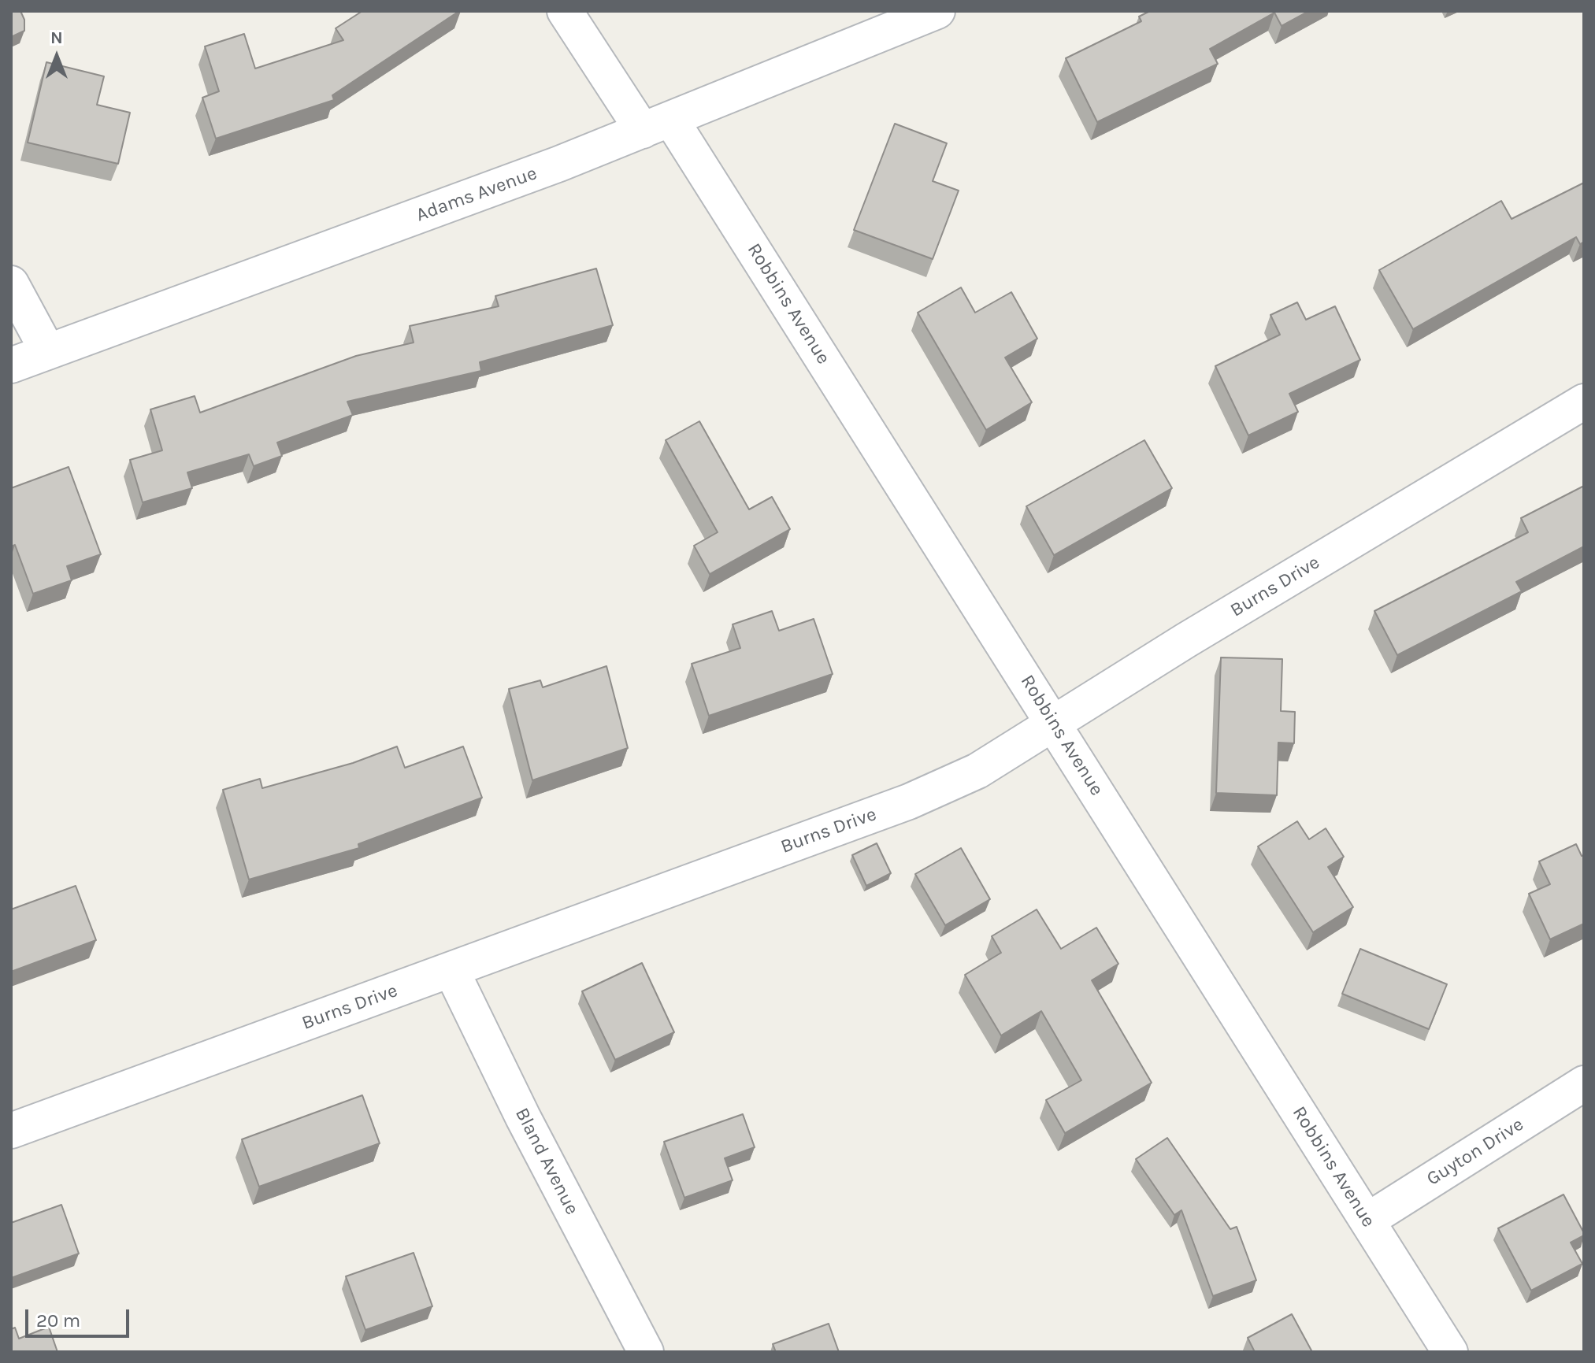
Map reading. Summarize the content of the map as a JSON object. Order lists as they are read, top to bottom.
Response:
{
  "streets": {
    "street": [
      "Adams Avenue",
      "Robbins Avenue",
      "Burns Drive",
      "Guyton Drive",
      "Bland Avenue"
    ]
  },
  "crossings": [
    ["Adams Avenue", "Robbins Avenue"],
    ["Robbins Avenue", "Burns Drive"],
    ["Robbins Avenue", "Guyton Drive"],
    ["Burns Drive", "Bland Avenue"]
  ],
  "scale_bar": "20 m",
  "north": "top"
}
